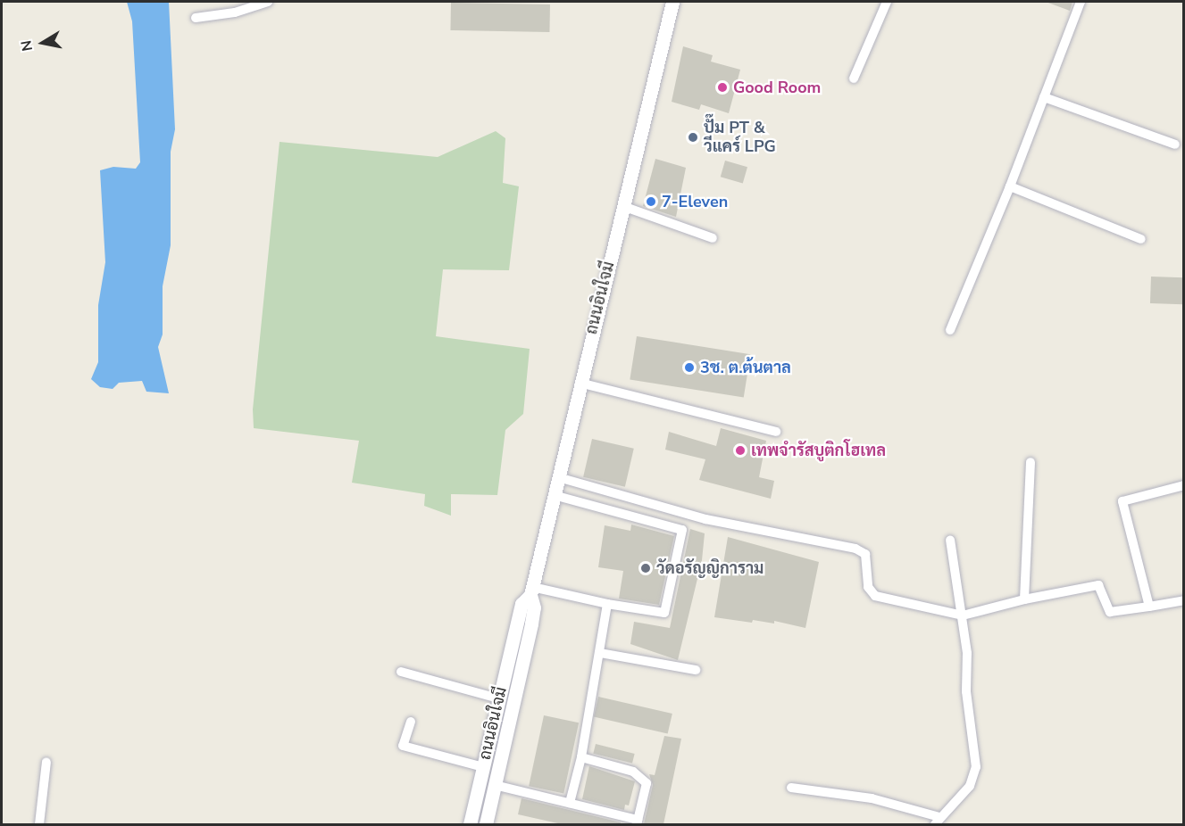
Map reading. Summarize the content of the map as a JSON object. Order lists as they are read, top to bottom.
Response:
{
  "streets": {
    "main road": ["ถนนอินใจมี"]
  },
  "places": [
    "Good Room",
    "ปั๊ม PT & วีแคร์ LPG",
    "7-Eleven",
    "3ช. ต.ต้นตาล",
    "เทพจำรัสบูติกโฮเทล",
    "วัดอรัญญิการาม"
  ],
  "north": "left"
}
